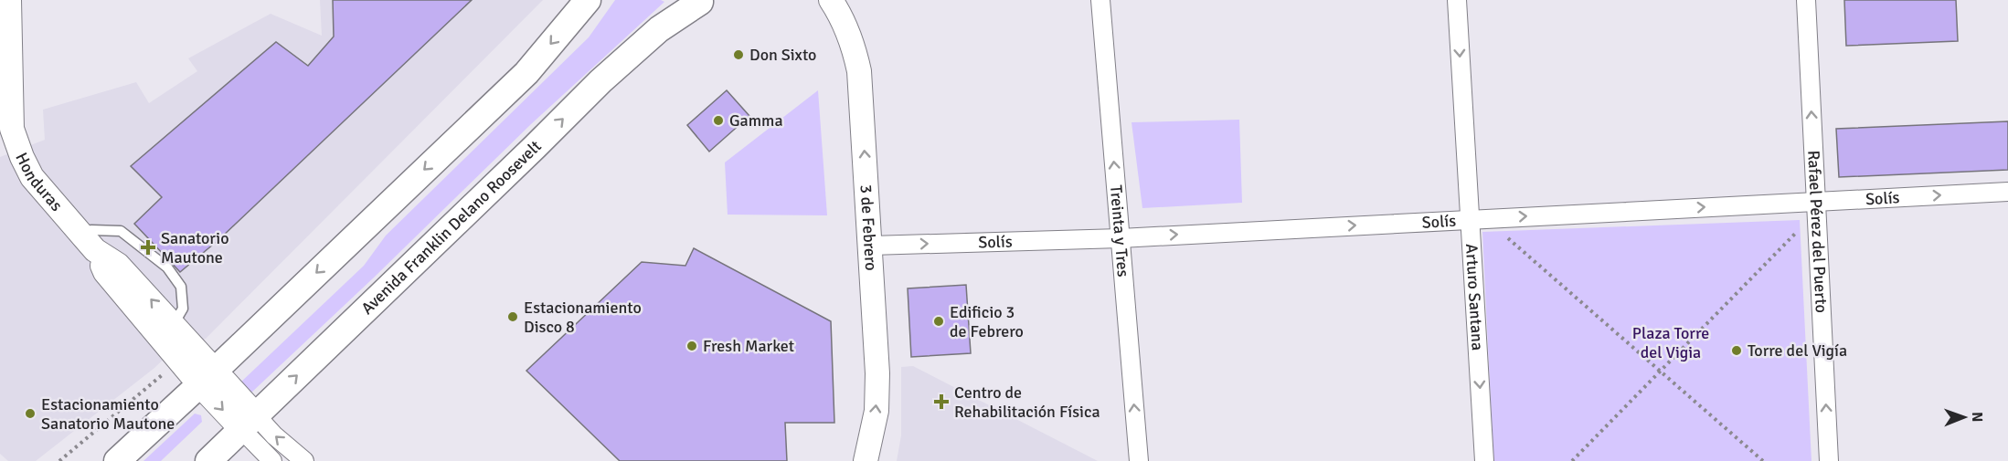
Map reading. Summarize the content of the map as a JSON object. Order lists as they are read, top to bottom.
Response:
{
  "streets": {
    "main road": ["Avenida Franklin Delano Roosevelt"],
    "street": [
      "Honduras",
      "Solís",
      "3 de Febrero",
      "Treinta y Tres",
      "Rafael Pérez del Puerto",
      "Arturo Santana"
    ]
  },
  "crossings": [
    ["Honduras", "Avenida Franklin Delano Roosevelt"],
    ["Solís", "3 de Febrero"],
    ["Solís", "Treinta y Tres"],
    ["Solís", "Rafael Pérez del Puerto"],
    ["Solís", "Arturo Santana"]
  ],
  "one_way": [
    "Solís",
    "3 de Febrero",
    "Treinta y Tres",
    "Rafael Pérez del Puerto",
    "Arturo Santana"
  ],
  "parks": ["Plaza Torre del Vigia"],
  "places": {
    "other": [
      "Don Sixto",
      "Gamma",
      "Estacionamiento Disco 8",
      "Edificio 3 de Febrero",
      "Fresh Market",
      "Torre del Vigía",
      "Estacionamiento Sanatorio Mautone"
    ],
    "health": ["Sanatorio Mautone", "Centro de Rehabilitación Física"]
  },
  "north": "right"
}
